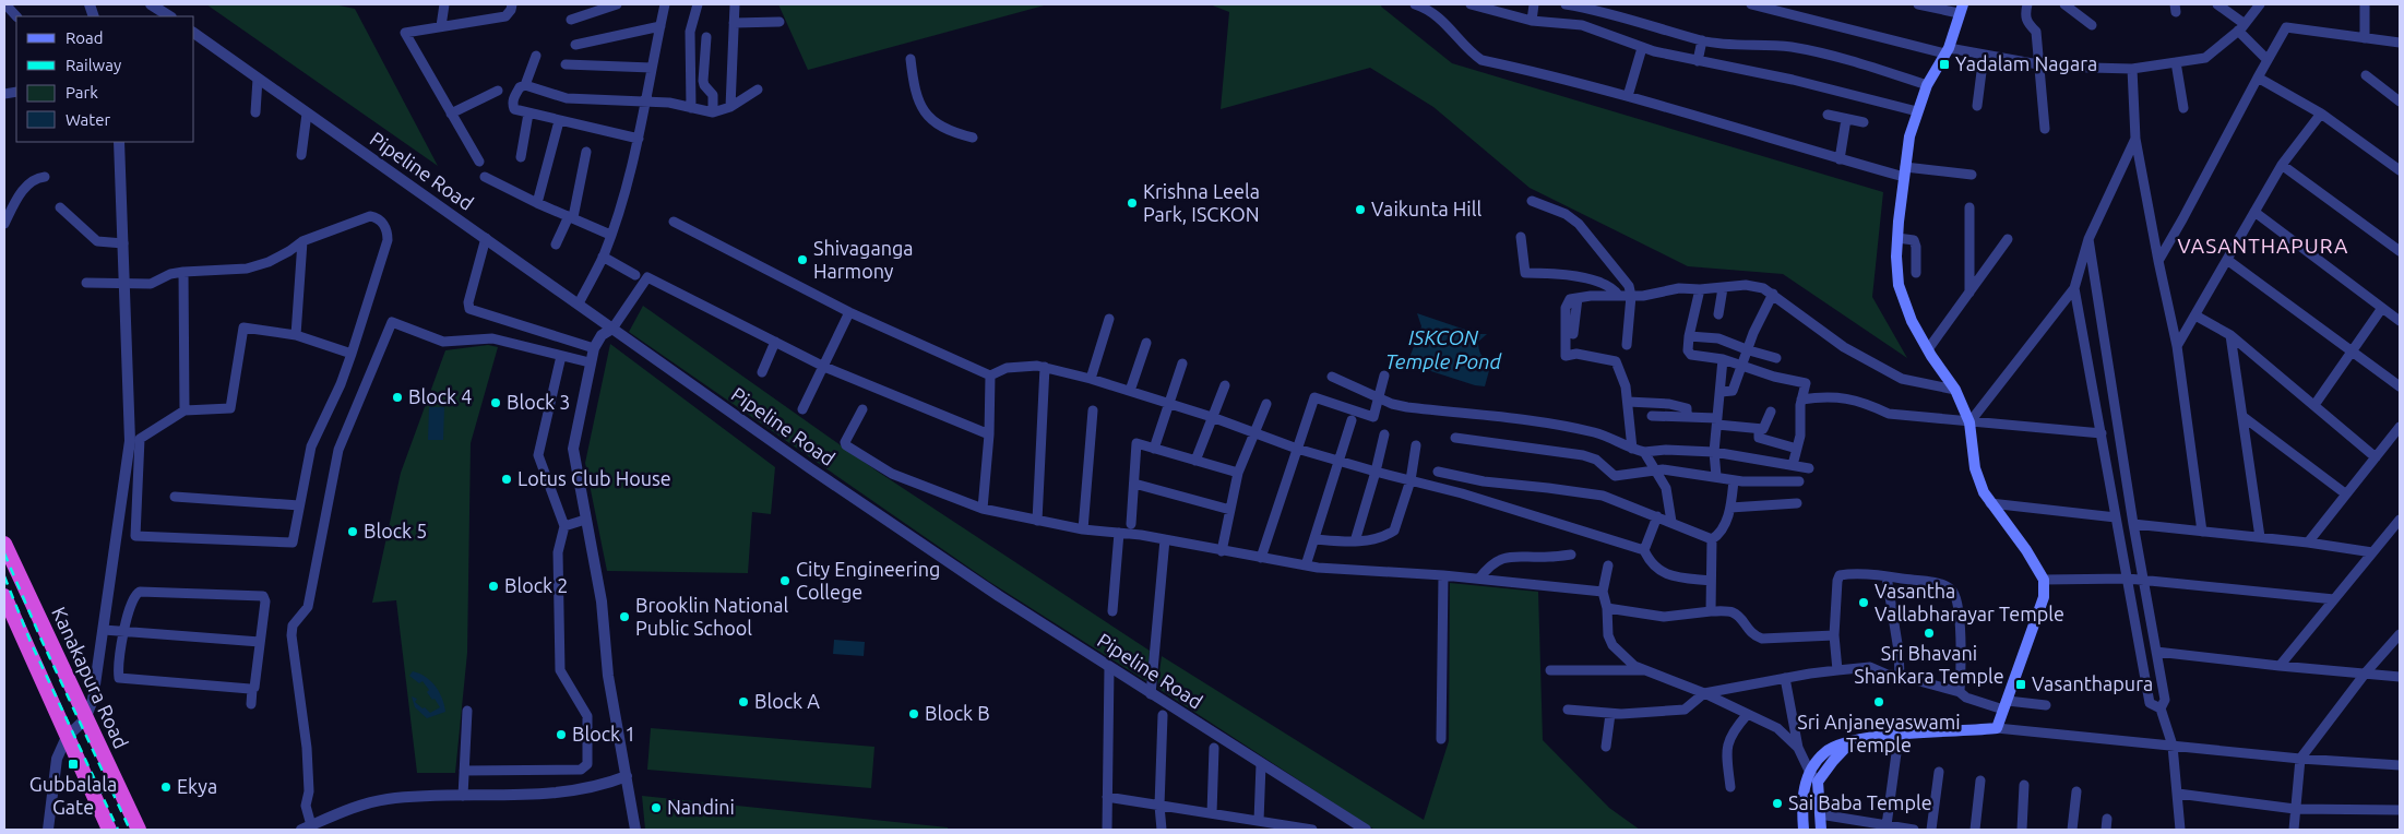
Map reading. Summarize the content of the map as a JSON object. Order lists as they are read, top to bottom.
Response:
{
  "streets": {
    "highway": ["Kanakapura Road"],
    "street": ["Pipeline Road"]
  },
  "districts": ["VASANTHAPURA"],
  "water": ["ISKCON Temple Pond"],
  "places": {
    "transit": ["Yadalam Nagara", "Vasanthapura", "Gubbalala Gate"],
    "other": [
      "Krishna Leela Park, ISCKON",
      "Vaikunta Hill",
      "Shivaganga Harmony",
      "Block 4",
      "Block 3",
      "Lotus Club House",
      "Block 5",
      "City Engineering College",
      "Block 2",
      "Vasantha Vallabharayar Temple",
      "Brooklin National Public School",
      "Sri Bhavani Shankara Temple",
      "Block A",
      "Sri Anjaneyaswami Temple",
      "Block B",
      "Block 1",
      "Ekya",
      "Sai Baba Temple",
      "Nandini"
    ]
  },
  "legend": [
    "Road",
    "Railway",
    "Park",
    "Water"
  ]
}
